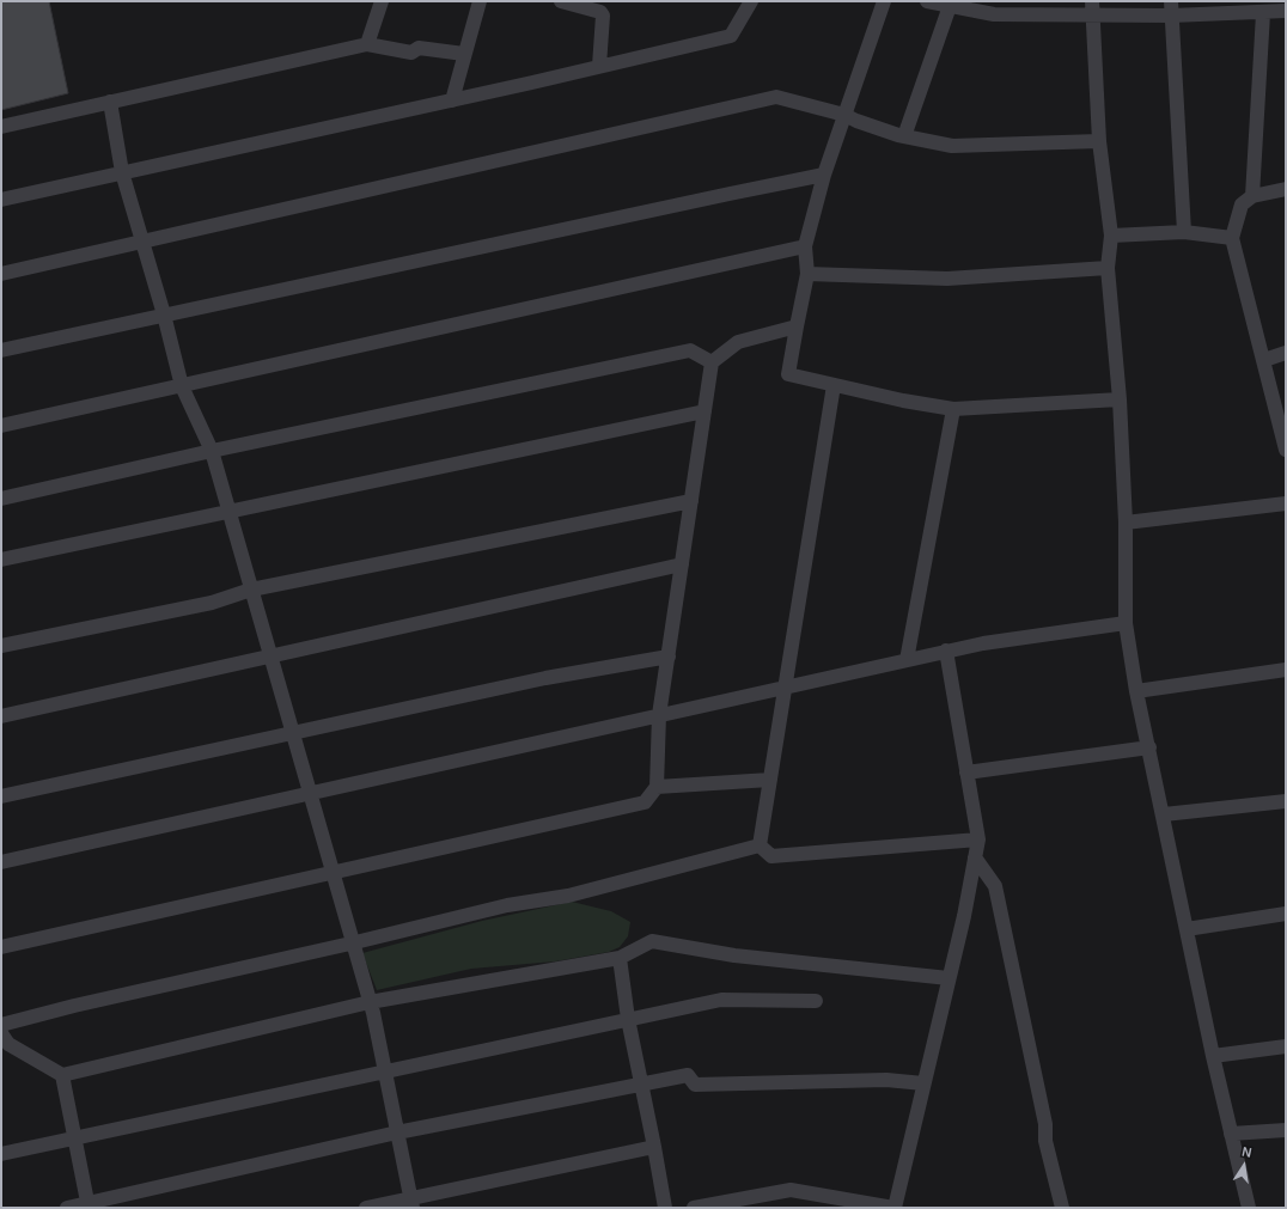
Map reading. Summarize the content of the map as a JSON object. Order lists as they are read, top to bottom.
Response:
{
  "north": "top"
}
